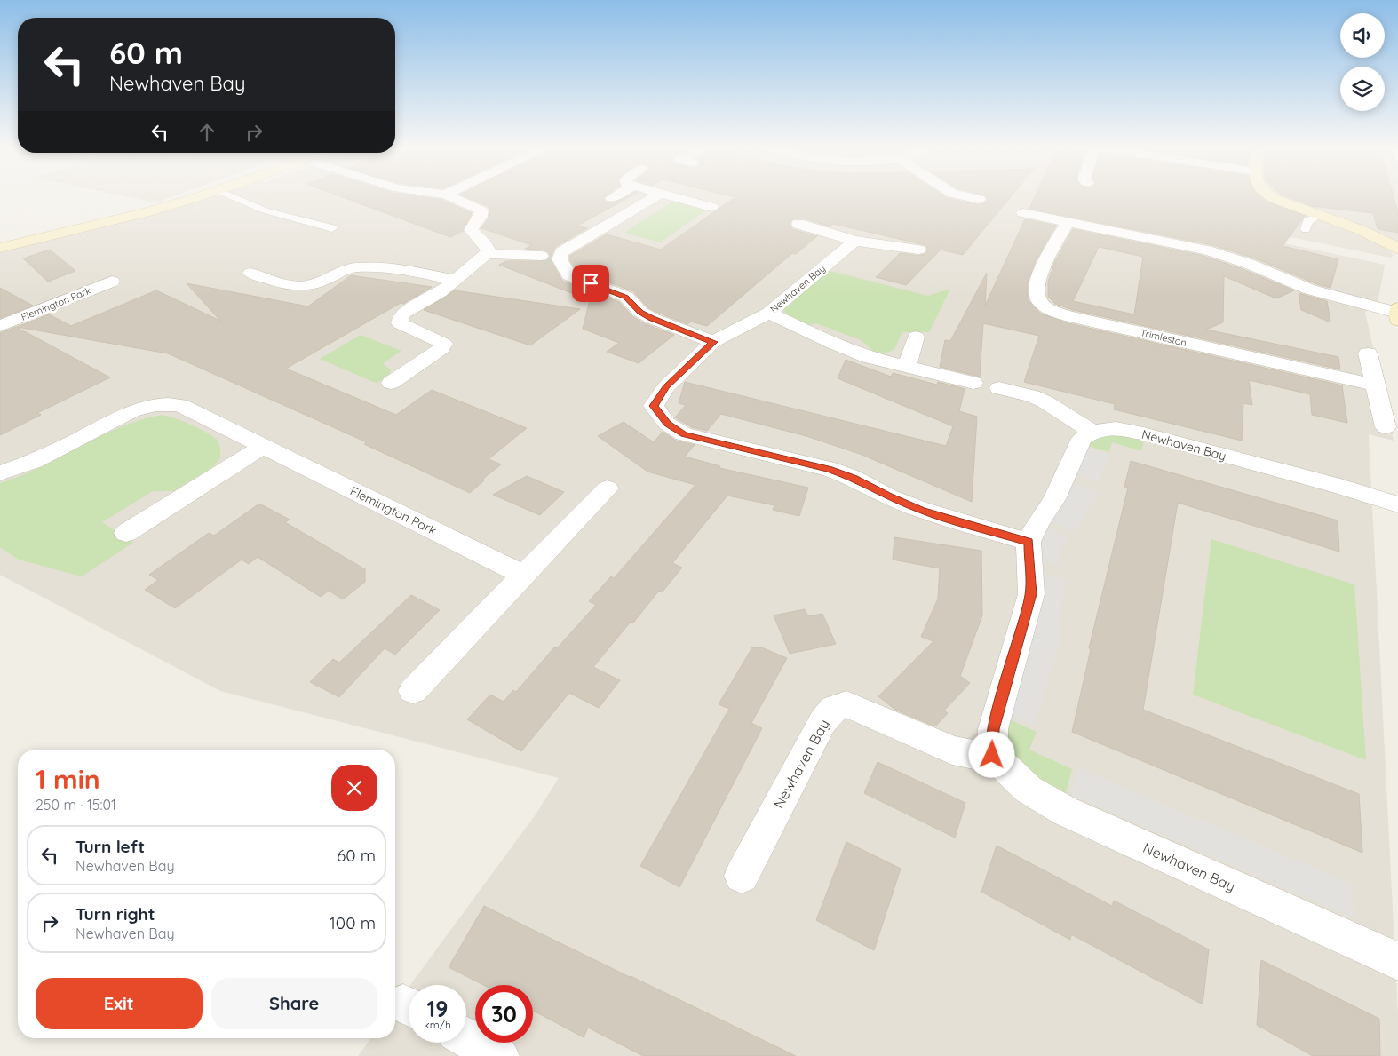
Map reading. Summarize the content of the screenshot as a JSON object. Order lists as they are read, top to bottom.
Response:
{
  "streets": {
    "street": ["Newhaven Bay", "Flemington Park", "Trimleston"]
  },
  "page": {
    "turn": ["60 m", "Newhaven Bay"],
    "heading": ["1 min", "250 m · 15:01"],
    "list": [
      {
        "name": "Turn left",
        "note": "Newhaven Bay",
        "value": "60 m"
      },
      {
        "name": "Turn right",
        "note": "Newhaven Bay",
        "value": "100 m"
      }
    ],
    "buttons": ["Exit", "Share"],
    "speed": "19 km/h",
    "limit": "30"
  }
}
